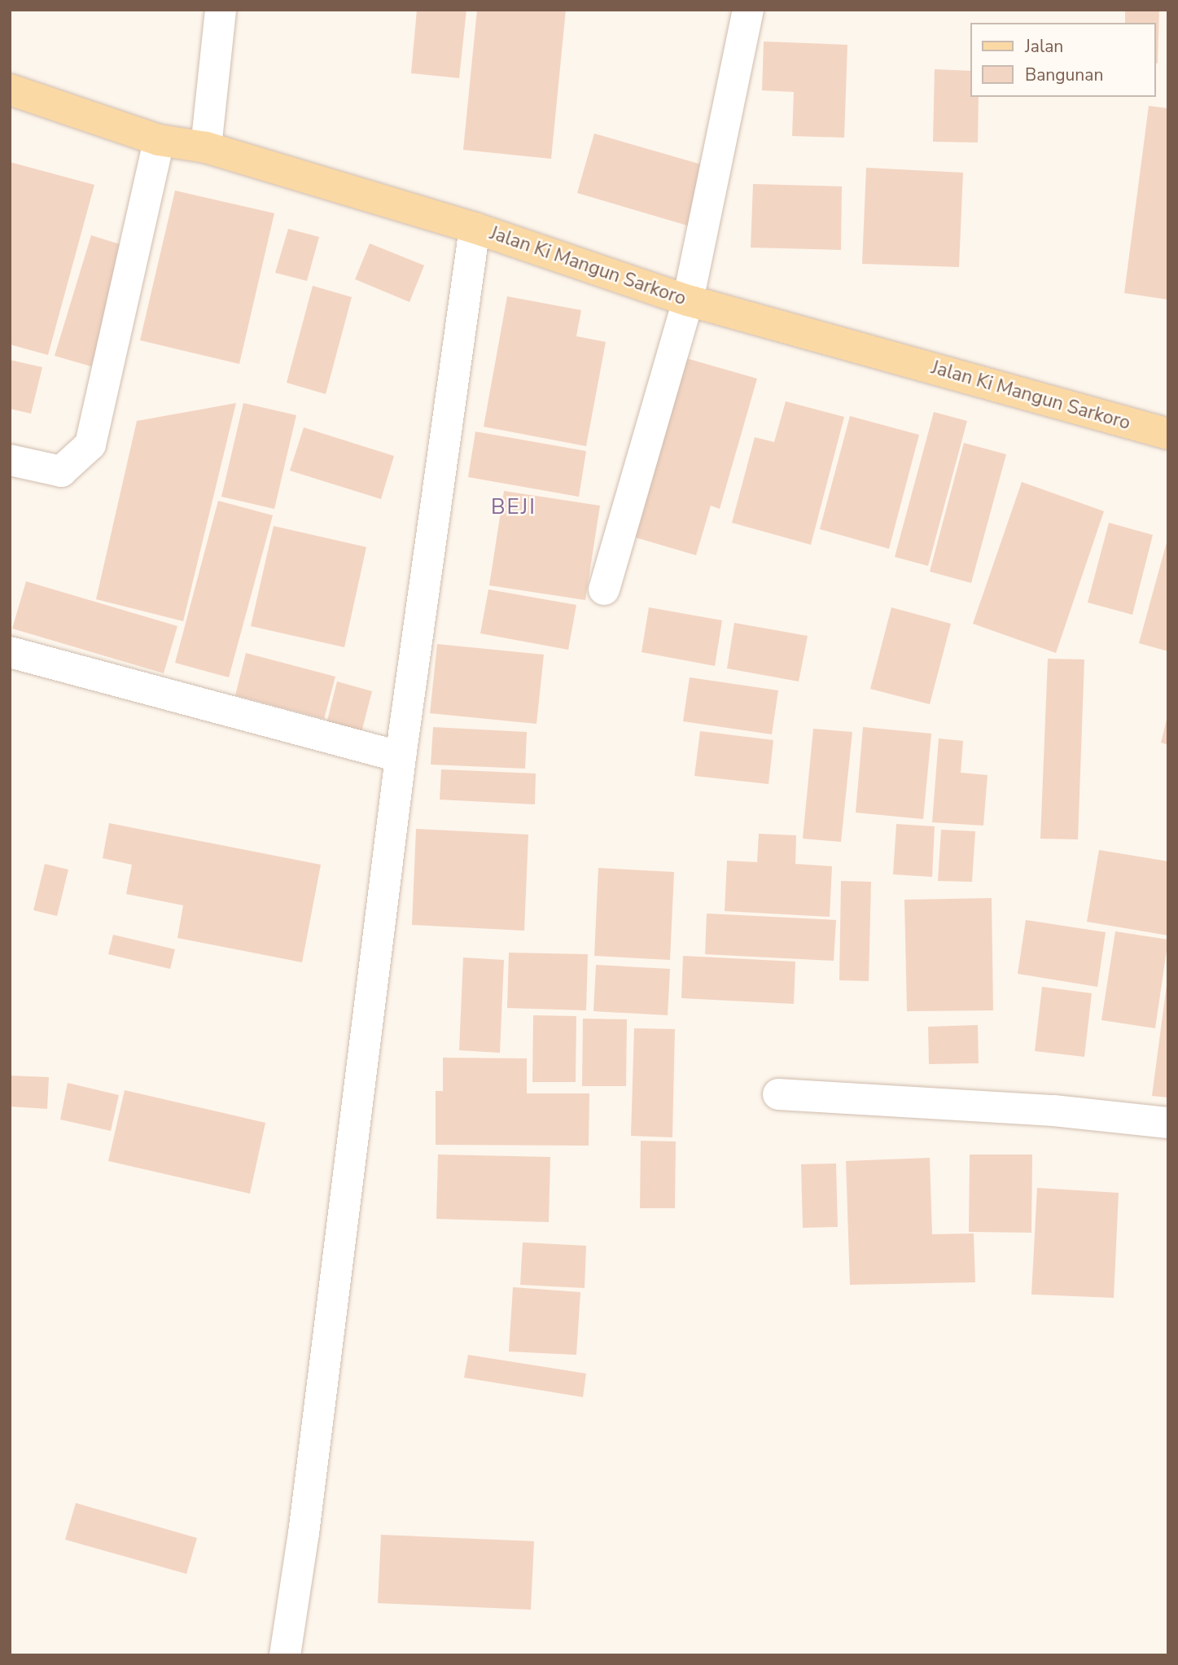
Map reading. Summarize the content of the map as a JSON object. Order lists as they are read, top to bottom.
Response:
{
  "streets": {
    "main road": ["Jalan Ki Mangun Sarkoro"]
  },
  "districts": ["BEJI"],
  "legend": ["Jalan", "Bangunan"]
}
